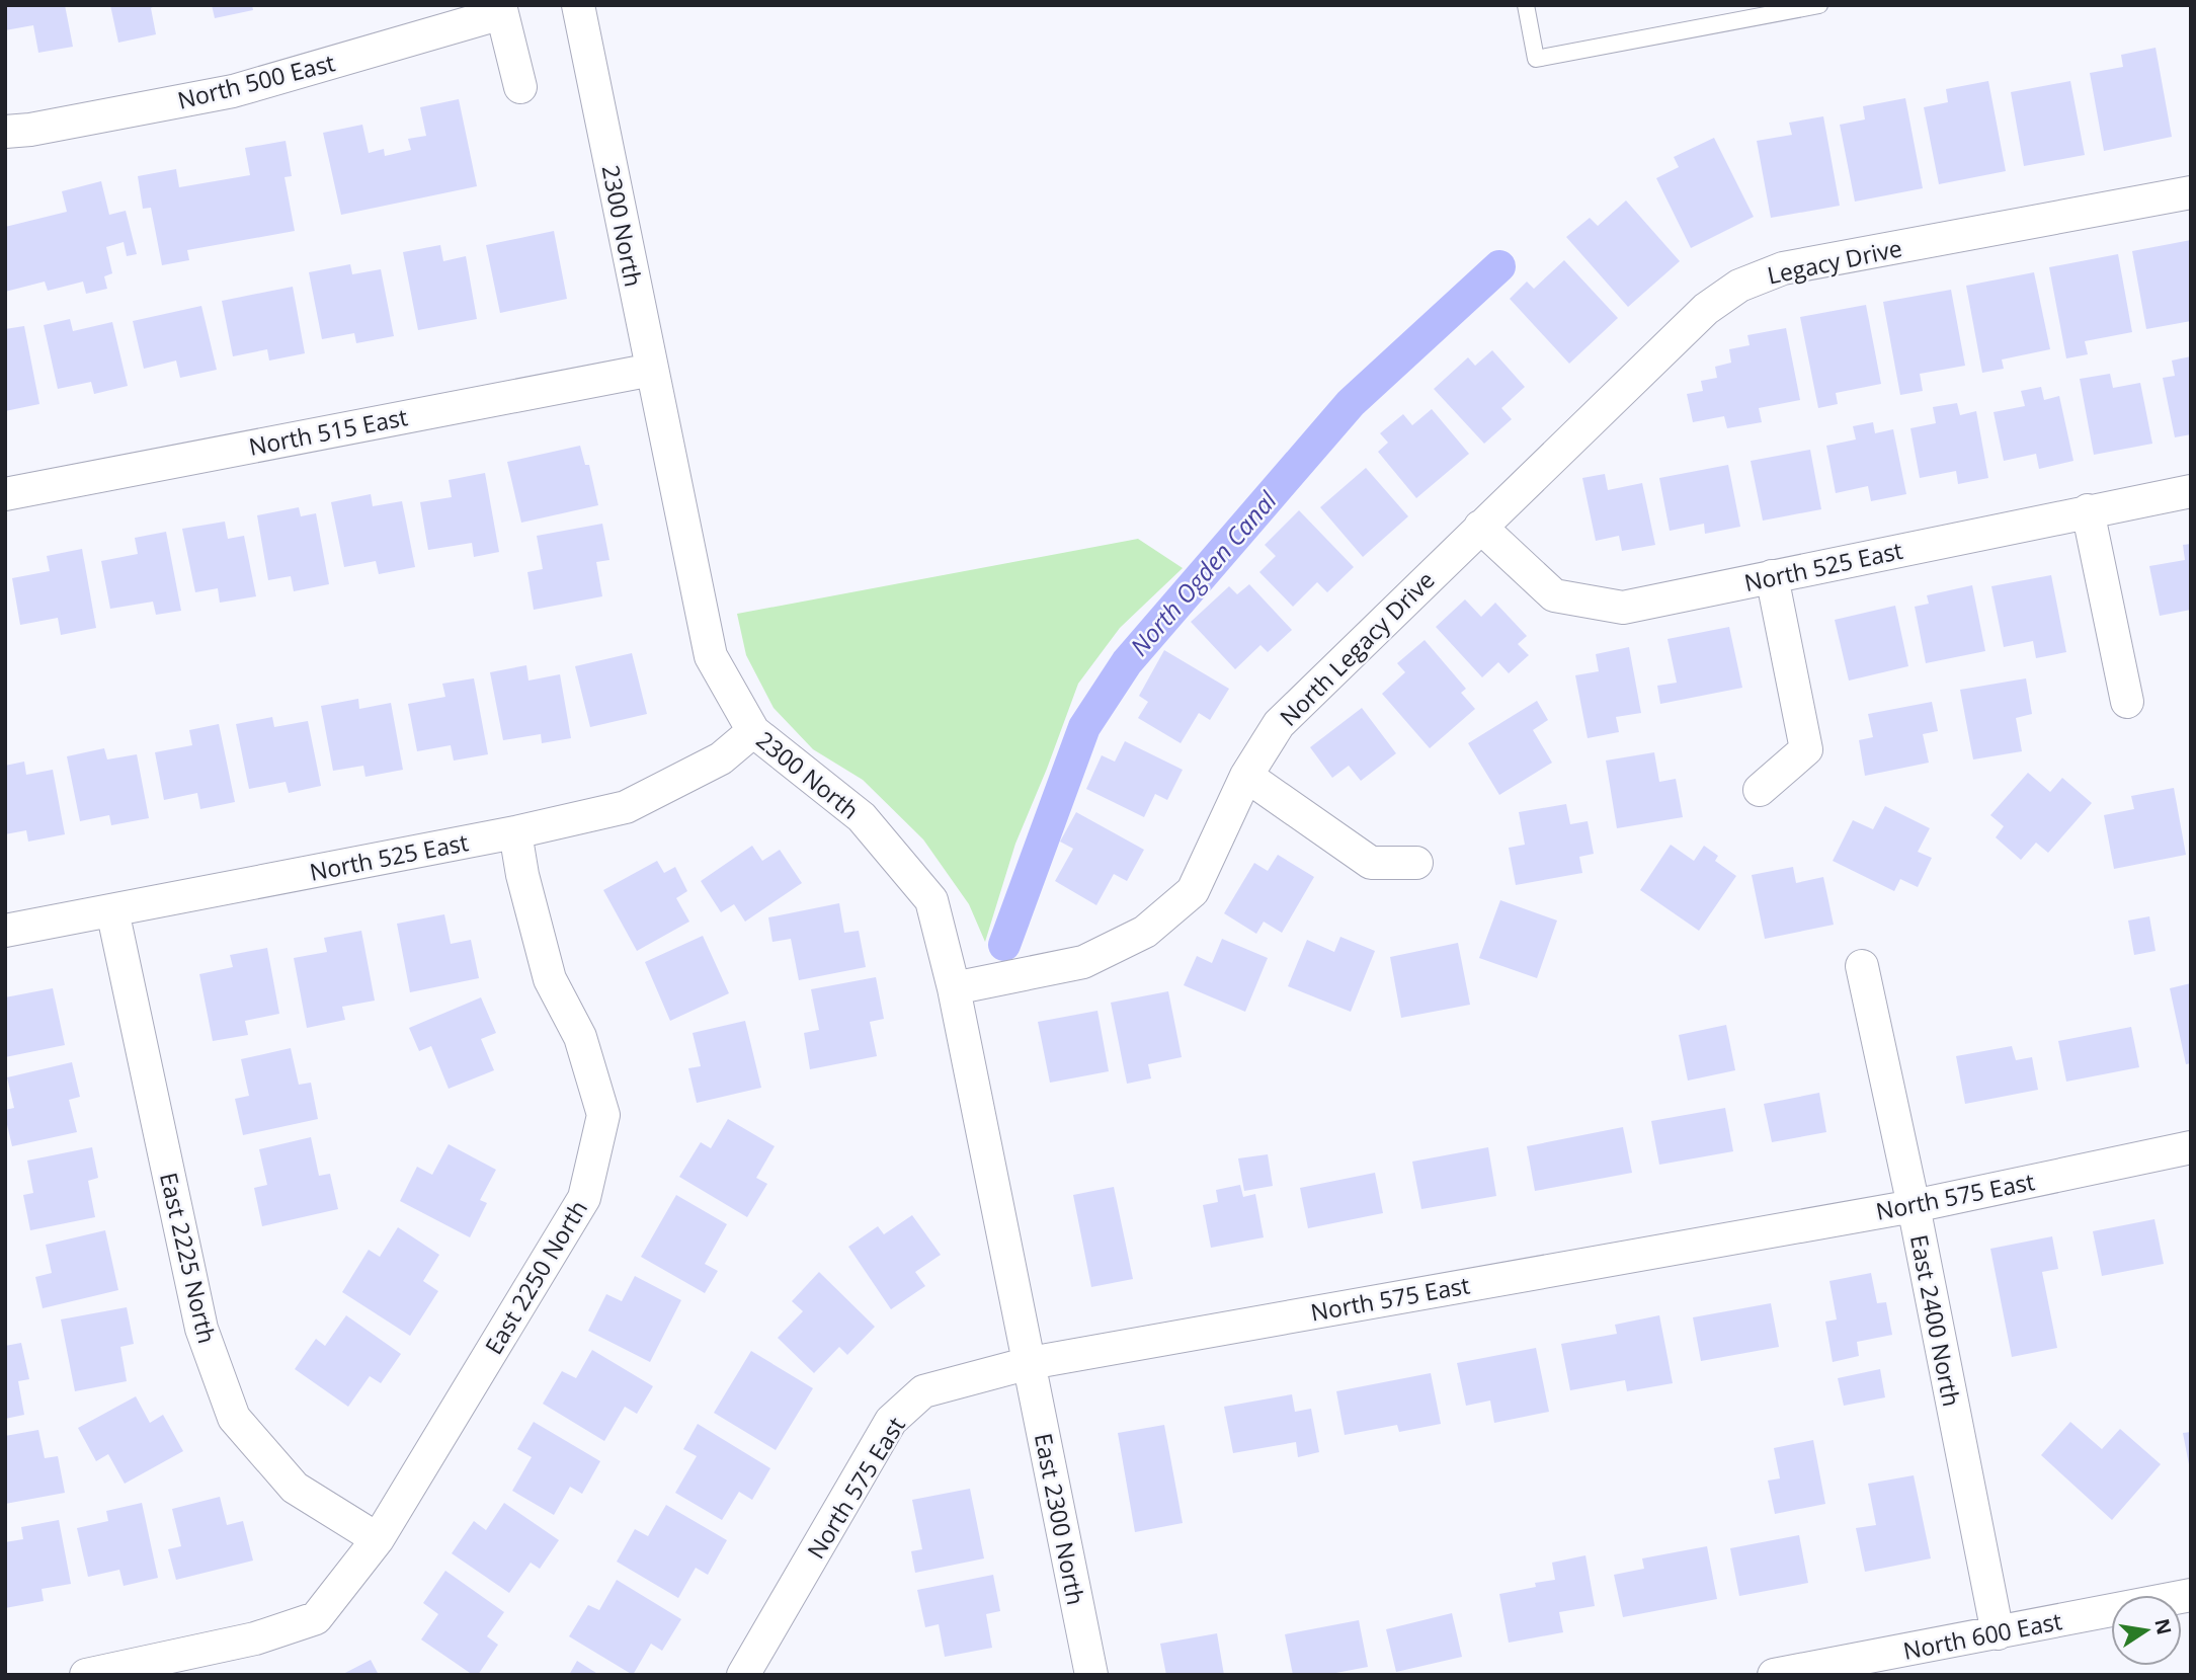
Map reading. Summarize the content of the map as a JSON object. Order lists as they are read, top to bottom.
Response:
{
  "streets": {
    "street": [
      "North 500 East",
      "2300 North",
      "Legacy Drive",
      "North 515 East",
      "North 525 East",
      "North Legacy Drive",
      "North 575 East",
      "East 2225 North",
      "East 2250 North",
      "East 2400 North",
      "East 2300 North",
      "North 600 East"
    ]
  },
  "crossings": [
    ["2300 North", "North 515 East"],
    ["2300 North", "North 525 East"],
    ["2300 North", "North Legacy Drive"],
    ["2300 North", "North 575 East"],
    ["2300 North", "East 2300 North"],
    ["Legacy Drive", "North Legacy Drive"],
    ["North 525 East", "North Legacy Drive"],
    ["North 525 East", "East 2225 North"],
    ["North 525 East", "East 2250 North"],
    ["North 575 East", "East 2400 North"],
    ["North 575 East", "East 2300 North"],
    ["East 2225 North", "East 2250 North"],
    ["East 2400 North", "North 600 East"]
  ],
  "water": ["North Ogden Canal"],
  "north": "right"
}
